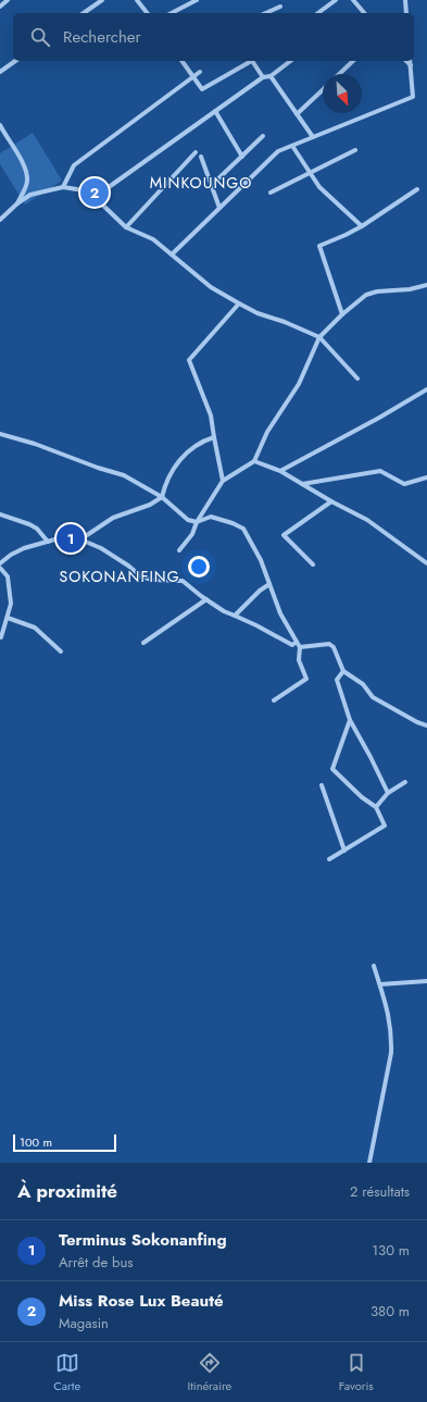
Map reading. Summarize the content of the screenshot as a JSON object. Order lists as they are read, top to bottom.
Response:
{
  "districts": ["MINKOUNGO", "SOKONANFING"],
  "scale_bar": "100 m",
  "north": "bottom right",
  "page": {
    "search": "Rechercher",
    "pins": ["2", "1"],
    "scale": "100 m",
    "heading": ["À proximité", "2 résultats"],
    "list": [
      {
        "mark": "1",
        "name": "Terminus Sokonanfing",
        "note": "Arrêt de bus",
        "value": "130 m"
      },
      {
        "mark": "2",
        "name": "Miss Rose Lux Beauté",
        "note": "Magasin",
        "value": "380 m"
      }
    ],
    "nav": ["Carte", "Itinéraire", "Favoris"]
  }
}
